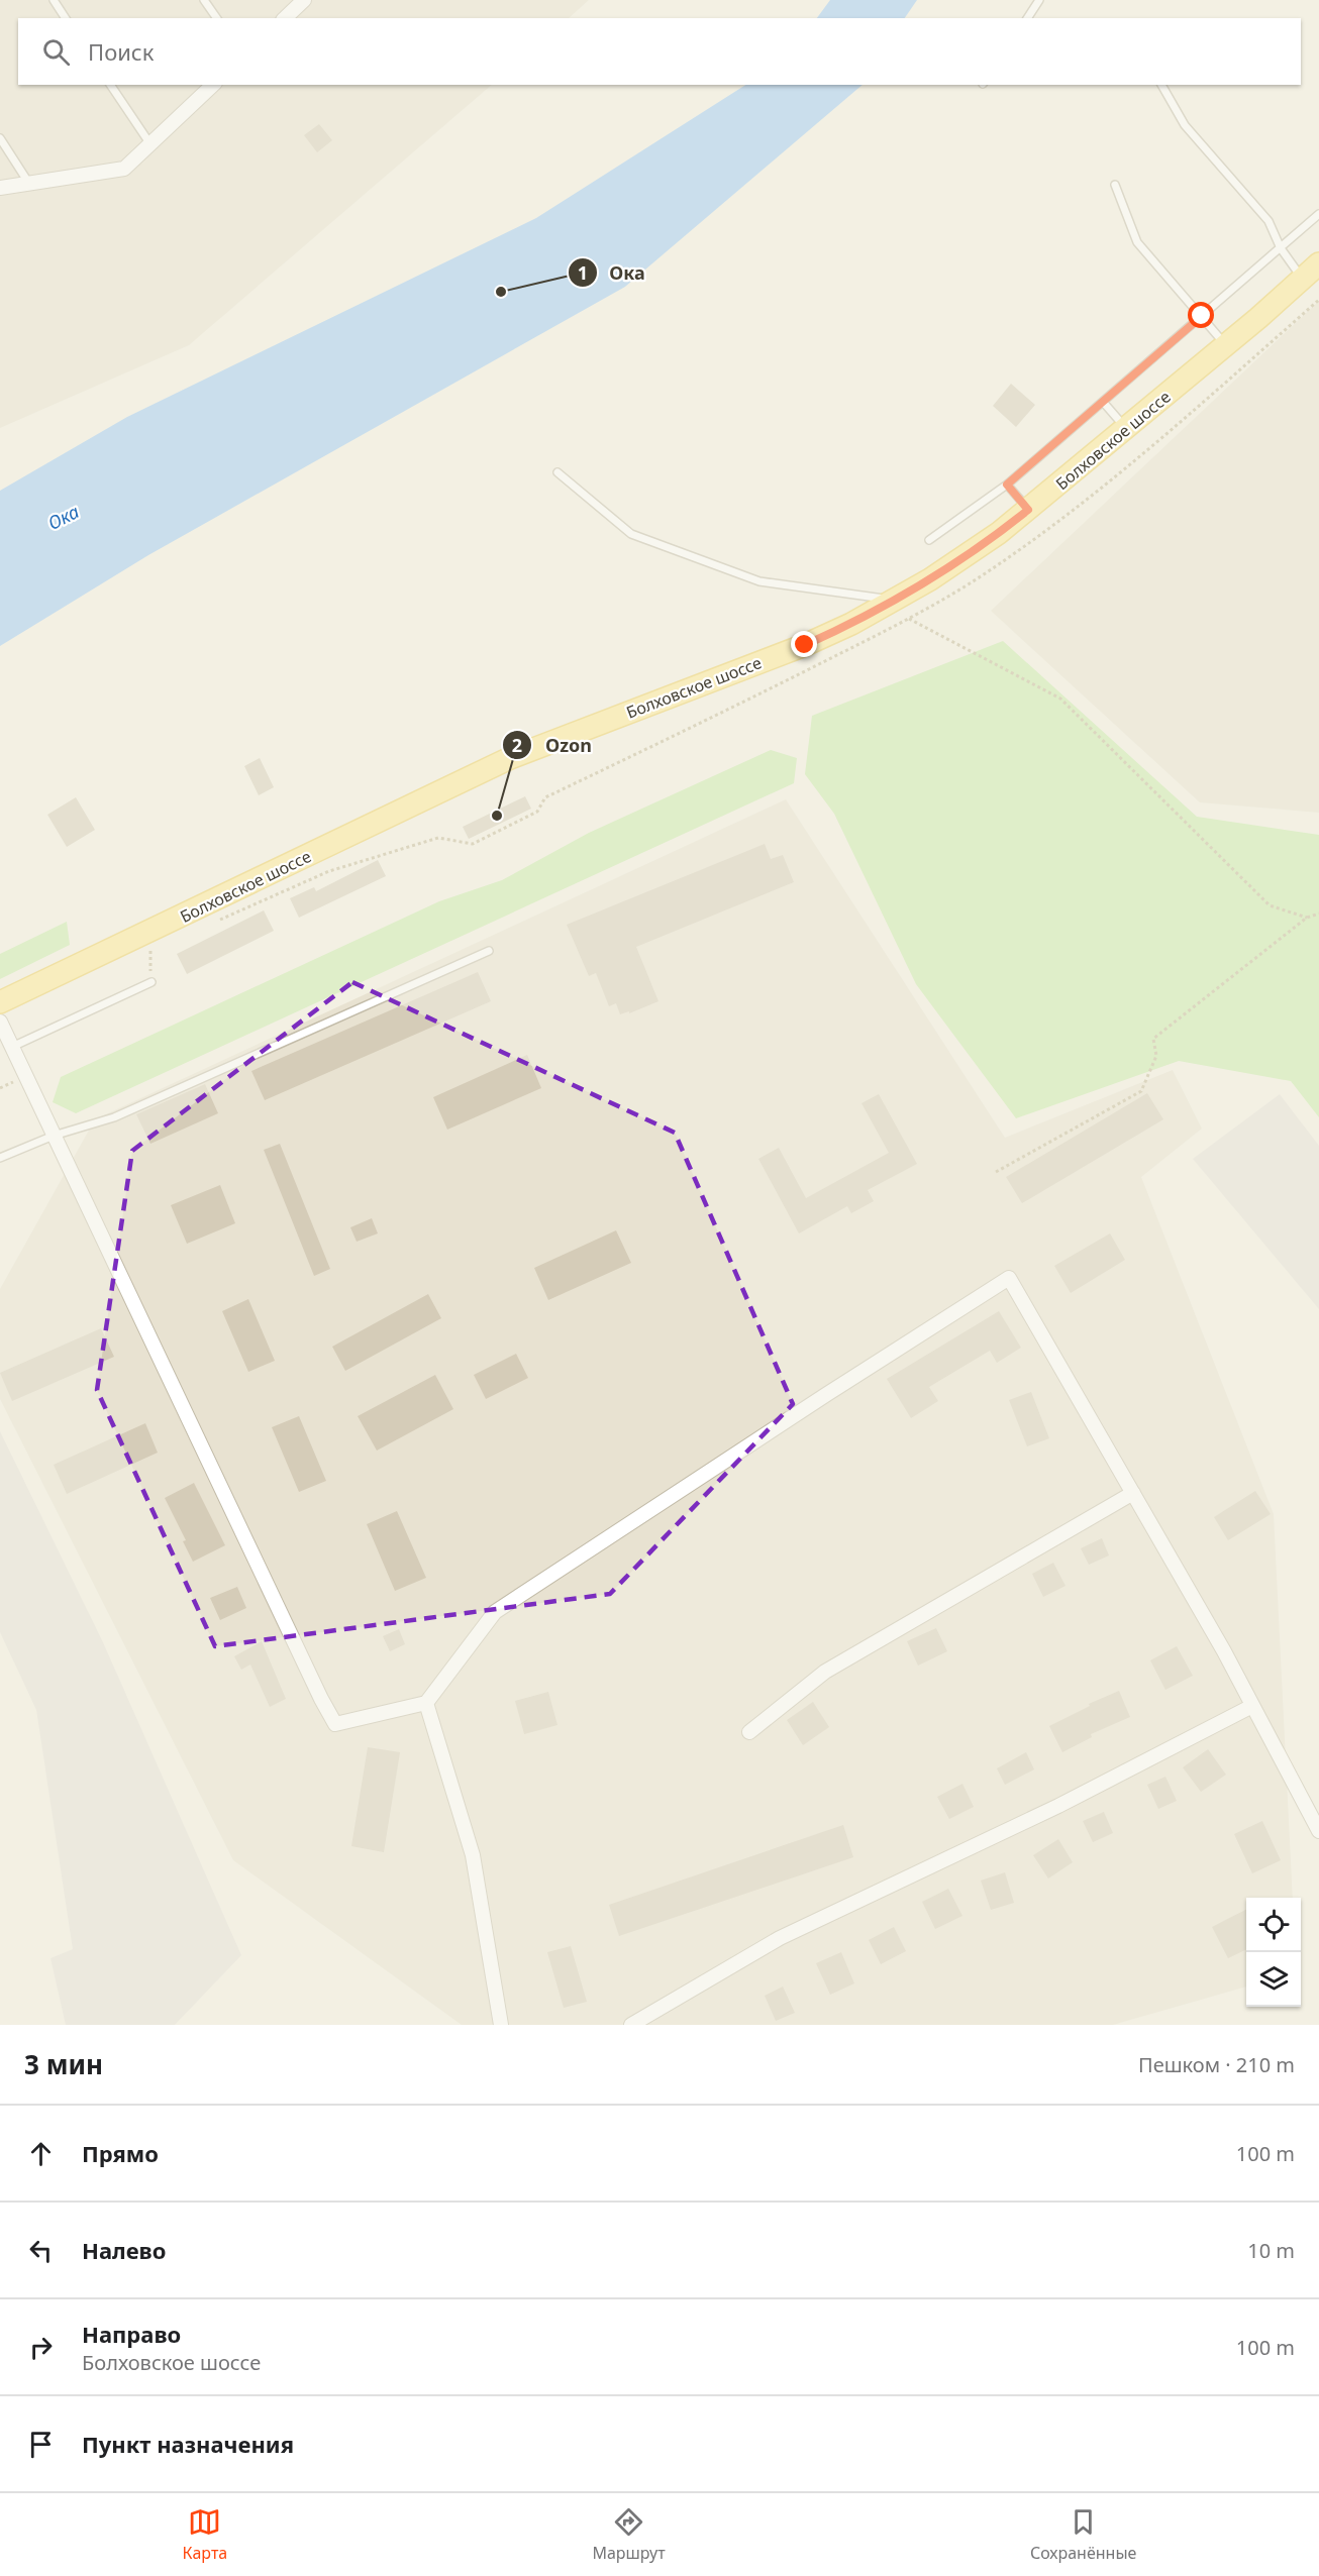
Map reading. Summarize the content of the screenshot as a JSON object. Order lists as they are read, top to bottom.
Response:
{
  "streets": {
    "main road": ["Болховское шоссе"]
  },
  "water": ["Ока"],
  "places": ["Ока", "Ozon"],
  "page": {
    "search": "Поиск",
    "heading": ["3 мин", "Пешком · 210 m"],
    "list": [
      ["Прямо", "100 m"],
      ["Налево", "10 m"],
      ["Направо", "Болховское шоссе", "100 m"],
      "Пункт назначения"
    ],
    "nav": ["Карта", "Маршрут", "Сохранённые"]
  }
}
